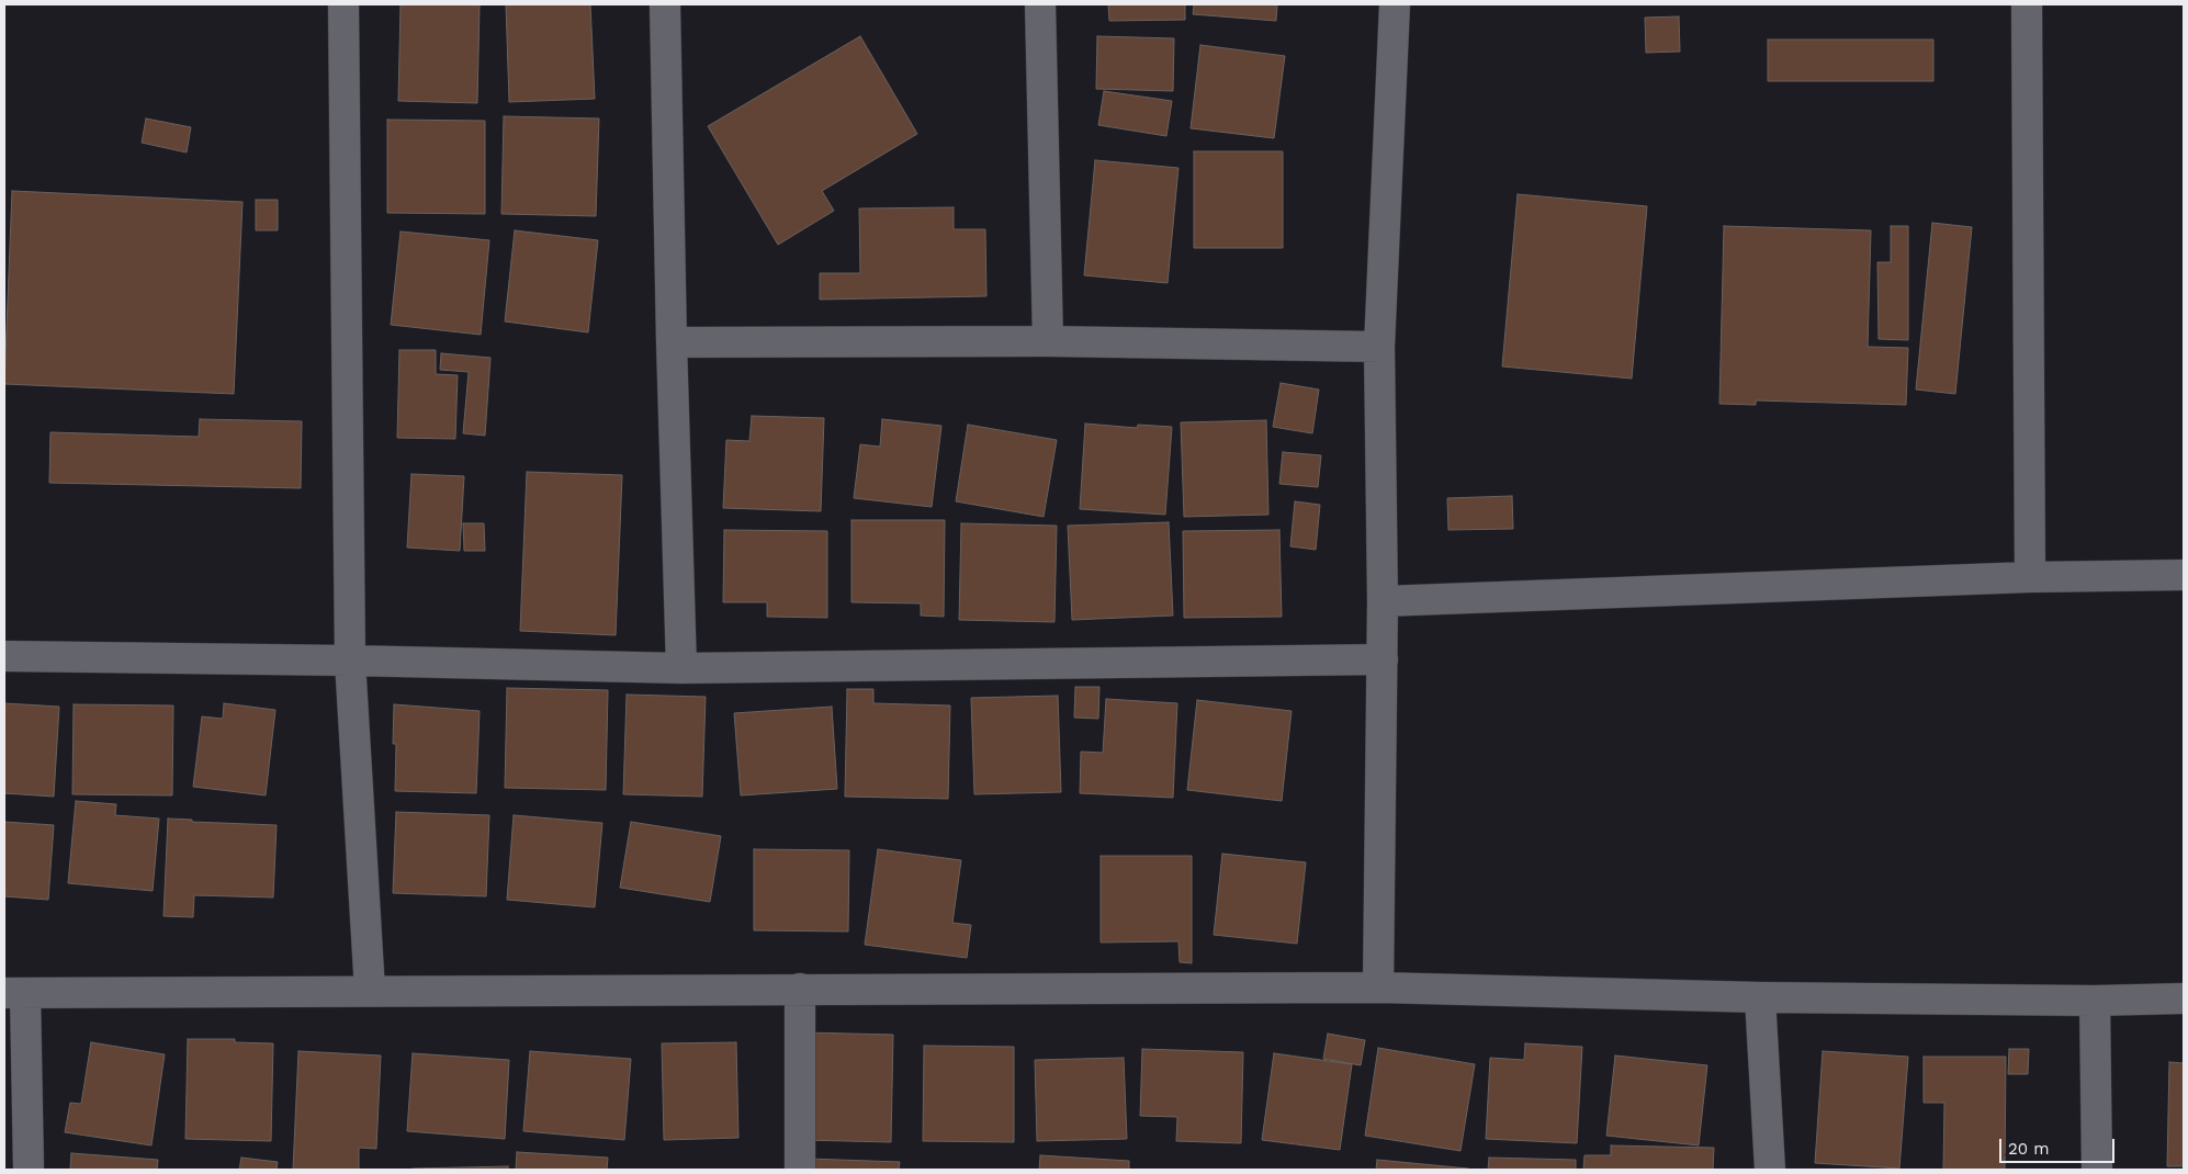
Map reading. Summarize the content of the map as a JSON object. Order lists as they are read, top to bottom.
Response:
{
  "scale_bar": "20 m"
}
